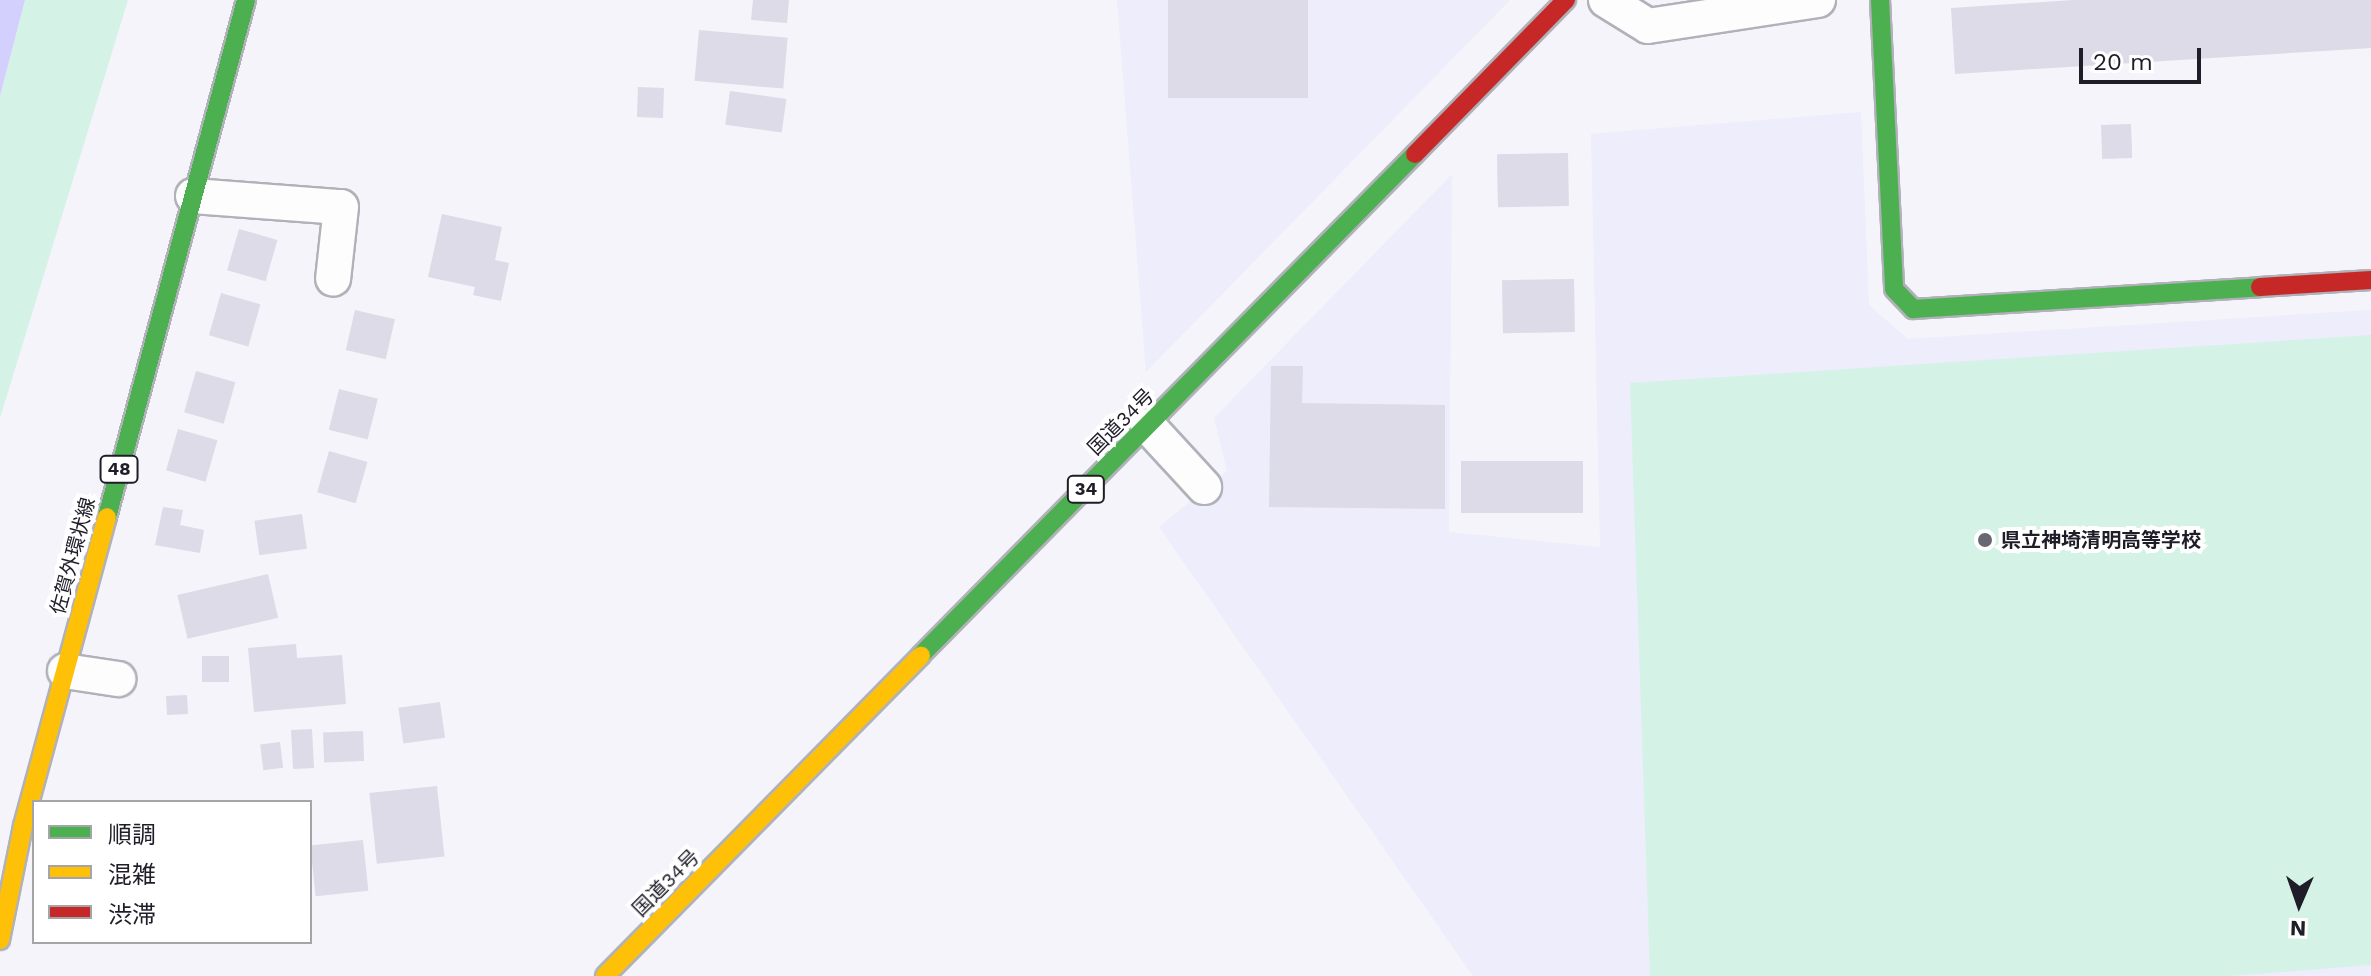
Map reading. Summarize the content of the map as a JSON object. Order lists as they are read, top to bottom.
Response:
{
  "streets": {
    "main road": [
      "国道34号",
      "48",
      "34",
      "佐賀外環状線"
    ]
  },
  "places": ["県立神埼清明高等学校"],
  "legend": ["順調", "混雑", "渋滞"],
  "scale_bar": "20 m",
  "north": "bottom"
}
